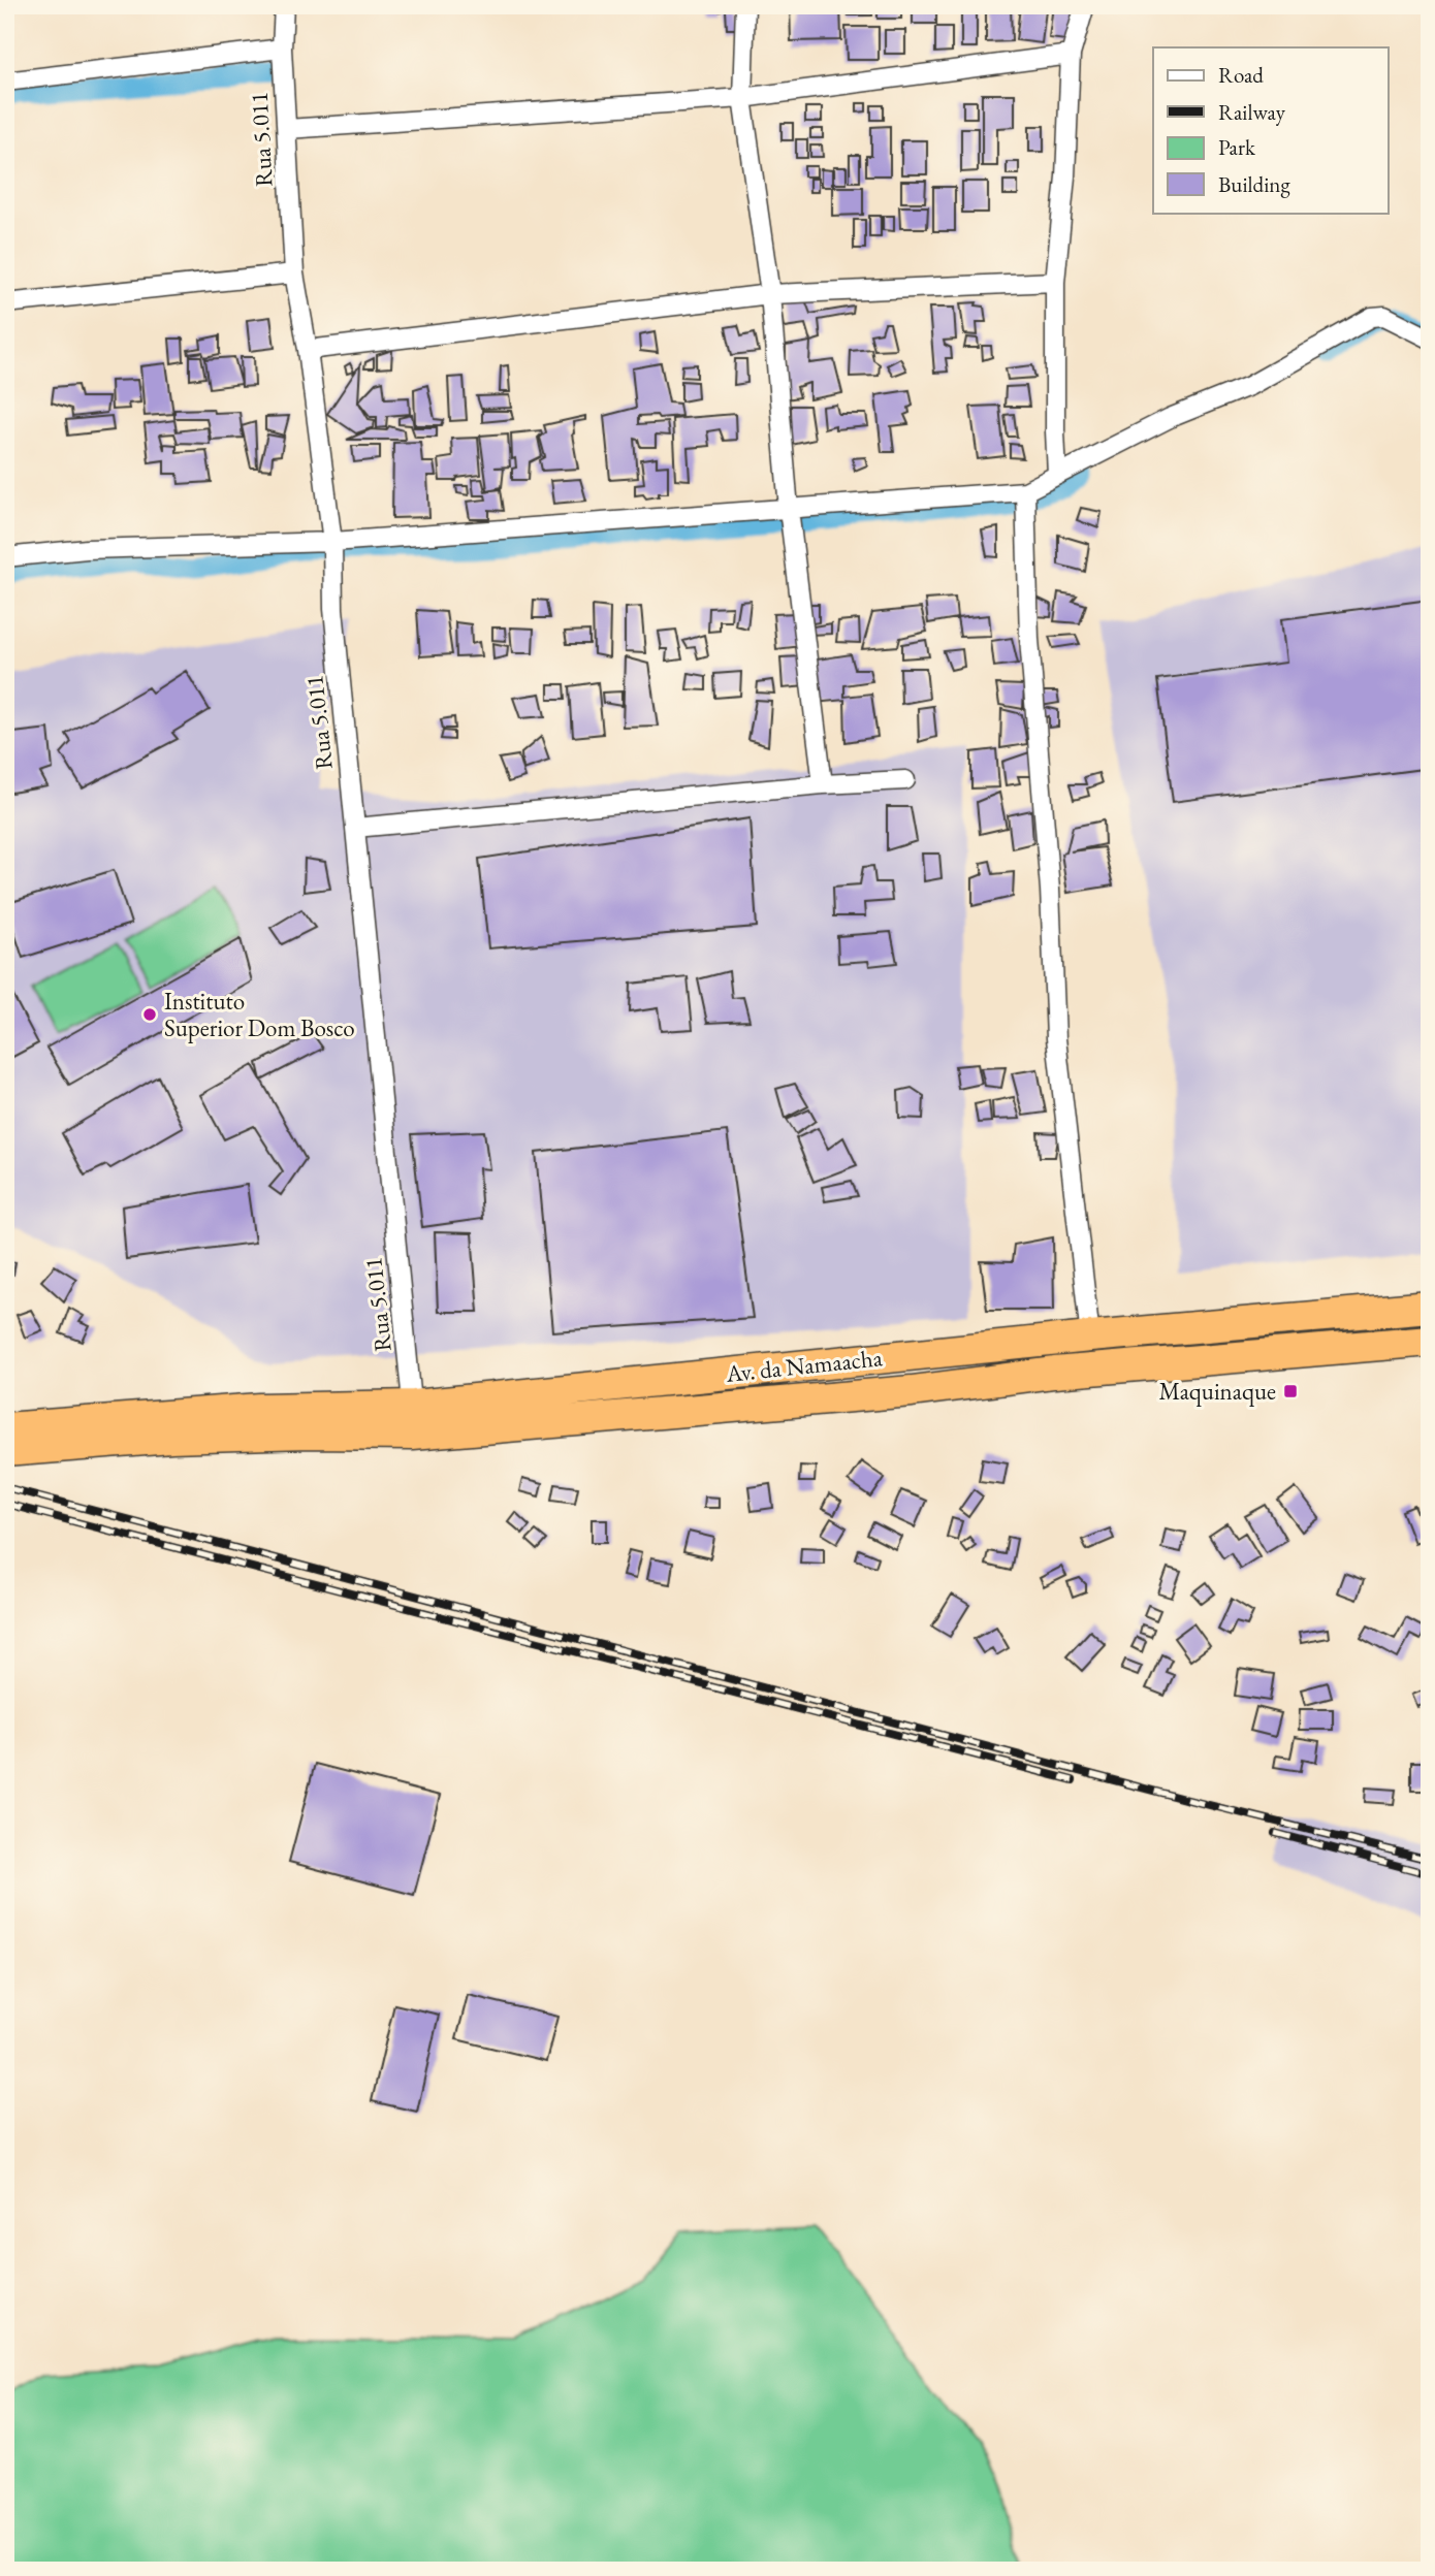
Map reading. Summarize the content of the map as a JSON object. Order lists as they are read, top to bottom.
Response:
{
  "streets": {
    "highway": ["Av. da Namaacha"],
    "street": ["Rua 5.011"]
  },
  "crossings": [
    ["Rua 5.011", "Av. da Namaacha"]
  ],
  "places": {
    "other": ["Instituto Superior Dom Bosco"],
    "transit": ["Maquinaque"]
  },
  "legend": [
    "Road",
    "Railway",
    "Park",
    "Building"
  ]
}
